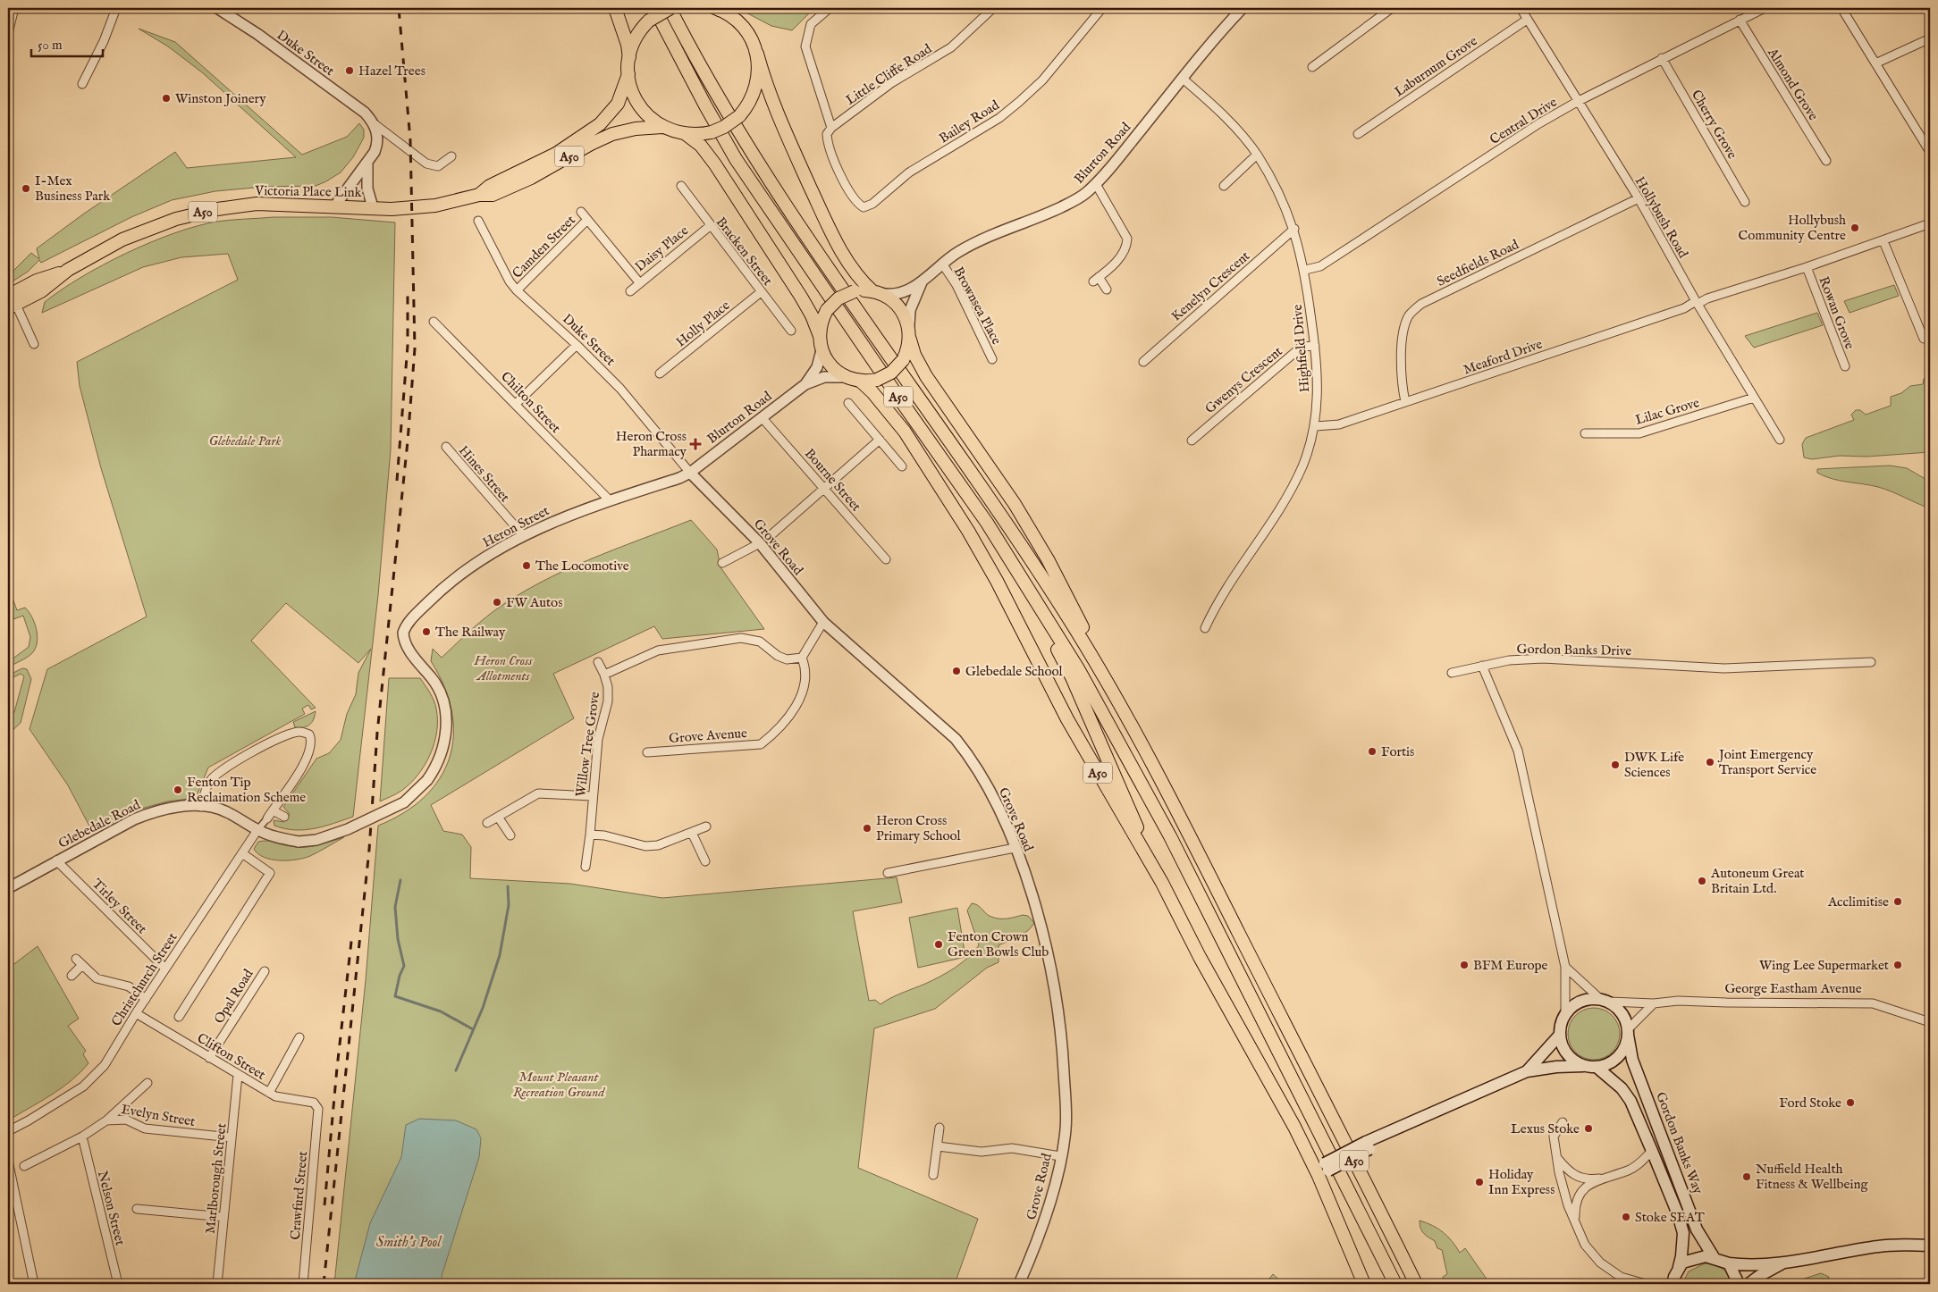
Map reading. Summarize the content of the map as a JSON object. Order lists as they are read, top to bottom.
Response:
{
  "streets": {
    "main road": ["A50", "Victoria Place Link", "Gordon Banks Way"],
    "street": [
      "Duke Street",
      "Laburnum Grove",
      "Little Cliffe Road",
      "Almond Grove",
      "Central Drive",
      "Bailey Road",
      "Cherry Grove",
      "Blurton Road",
      "Hollybush Road",
      "Camden Street",
      "Daisy Place",
      "Bracken Street",
      "Seedfields Road",
      "Kenelyn Crescent",
      "Brownsea Place",
      "Rowan Grove",
      "Holly Place",
      "Highfield Drive",
      "Meaford Drive",
      "Gwenys Crescent",
      "Chilton Street",
      "Lilac Grove",
      "Hines Street",
      "Bourne Street",
      "Heron Street",
      "Grove Road",
      "Gordon Banks Drive",
      "Grove Avenue",
      "Willow Tree Grove",
      "Glebedale Road",
      "Tirley Street",
      "Christchurch Street",
      "George Eastham Avenue",
      "Opal Road",
      "Clifton Street",
      "Evelyn Street",
      "Marlborough Street",
      "Crawfurd Street",
      "Nelson Street"
    ]
  },
  "crossings": [
    ["Duke Street", "Blurton Road"],
    ["Duke Street", "Camden Street"],
    ["Duke Street", "Heron Street"],
    ["Duke Street", "Grove Road"],
    ["Laburnum Grove", "Hollybush Road"],
    ["Little Cliffe Road", "Bailey Road"],
    ["Almond Grove", "Central Drive"],
    ["Central Drive", "Cherry Grove"],
    ["Central Drive", "Hollybush Road"],
    ["Central Drive", "Highfield Drive"],
    ["Blurton Road", "A50"],
    ["Blurton Road", "Brownsea Place"],
    ["Blurton Road", "Highfield Drive"],
    ["Blurton Road", "Bourne Street"],
    ["Blurton Road", "Heron Street"],
    ["Blurton Road", "Grove Road"],
    ["A50", "Victoria Place Link"],
    ["Hollybush Road", "Seedfields Road"],
    ["Hollybush Road", "Meaford Drive"],
    ["Hollybush Road", "Lilac Grove"],
    ["Daisy Place", "Bracken Street"],
    ["Bracken Street", "Holly Place"],
    ["Seedfields Road", "Meaford Drive"],
    ["Kenelyn Crescent", "Highfield Drive"],
    ["Rowan Grove", "Meaford Drive"],
    ["Highfield Drive", "Meaford Drive"],
    ["Highfield Drive", "Gwenys Crescent"],
    ["Chilton Street", "Heron Street"],
    ["Hines Street", "Heron Street"],
    ["Heron Street", "Grove Road"],
    ["Heron Street", "Glebedale Road"],
    ["Grove Avenue", "Willow Tree Grove"],
    ["Glebedale Road", "Tirley Street"],
    ["Glebedale Road", "Christchurch Street"],
    ["Tirley Street", "Christchurch Street"],
    ["Christchurch Street", "Clifton Street"],
    ["George Eastham Avenue", "Gordon Banks Way"],
    ["Opal Road", "Clifton Street"],
    ["Clifton Street", "Marlborough Street"],
    ["Clifton Street", "Crawfurd Street"],
    ["Evelyn Street", "Marlborough Street"],
    ["Evelyn Street", "Nelson Street"]
  ],
  "water": ["Smith's Pool"],
  "parks": ["Glebedale Park", "Heron Cross Allotments", "Mount Pleasant Recreation Ground"],
  "places": {
    "other": [
      "Hazel Trees",
      "Winston Joinery",
      "I-Mex Business Park",
      "Hollybush Community Centre",
      "The Locomotive",
      "FW Autos",
      "The Railway",
      "Glebedale School",
      "Fortis",
      "Joint Emergency Transport Service",
      "DWK Life Sciences",
      "Fenton Tip Reclaimation Scheme",
      "Heron Cross Primary School",
      "Autoneum Great Britain Ltd.",
      "Acclimitise",
      "Fenton Crown Green Bowls Club",
      "BFM Europe",
      "Wing Lee Supermarket",
      "Ford Stoke",
      "Lexus Stoke",
      "Nuffield Health Fitness & Wellbeing",
      "Holiday Inn Express",
      "Stoke SEAT"
    ],
    "health": ["Heron Cross Pharmacy"]
  },
  "scale_bar": "50 m"
}
